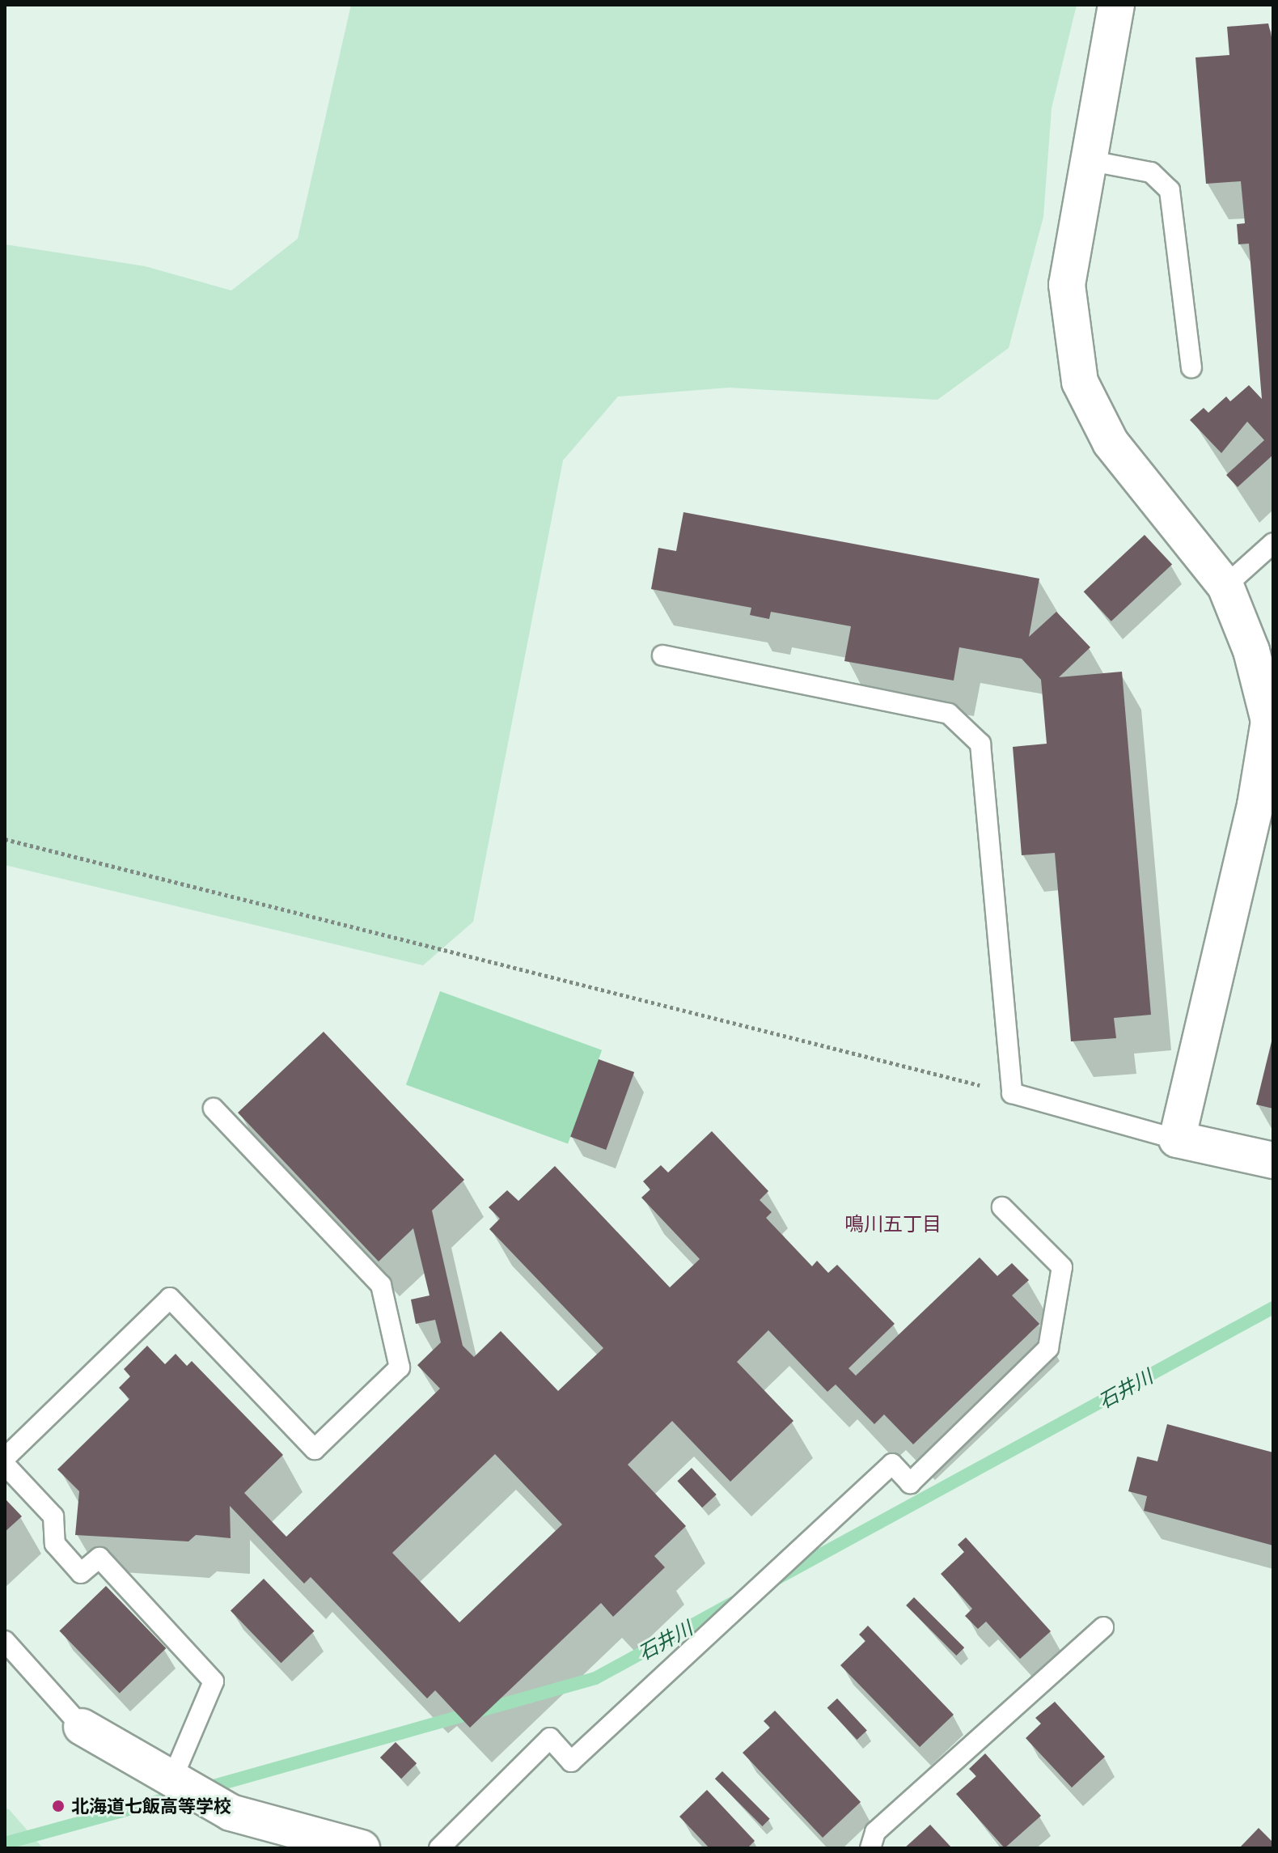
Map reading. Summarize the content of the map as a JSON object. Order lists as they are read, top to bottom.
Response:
{
  "districts": ["鳴川五丁目"],
  "water": ["石井川"],
  "places": ["北海道七飯高等学校"]
}
